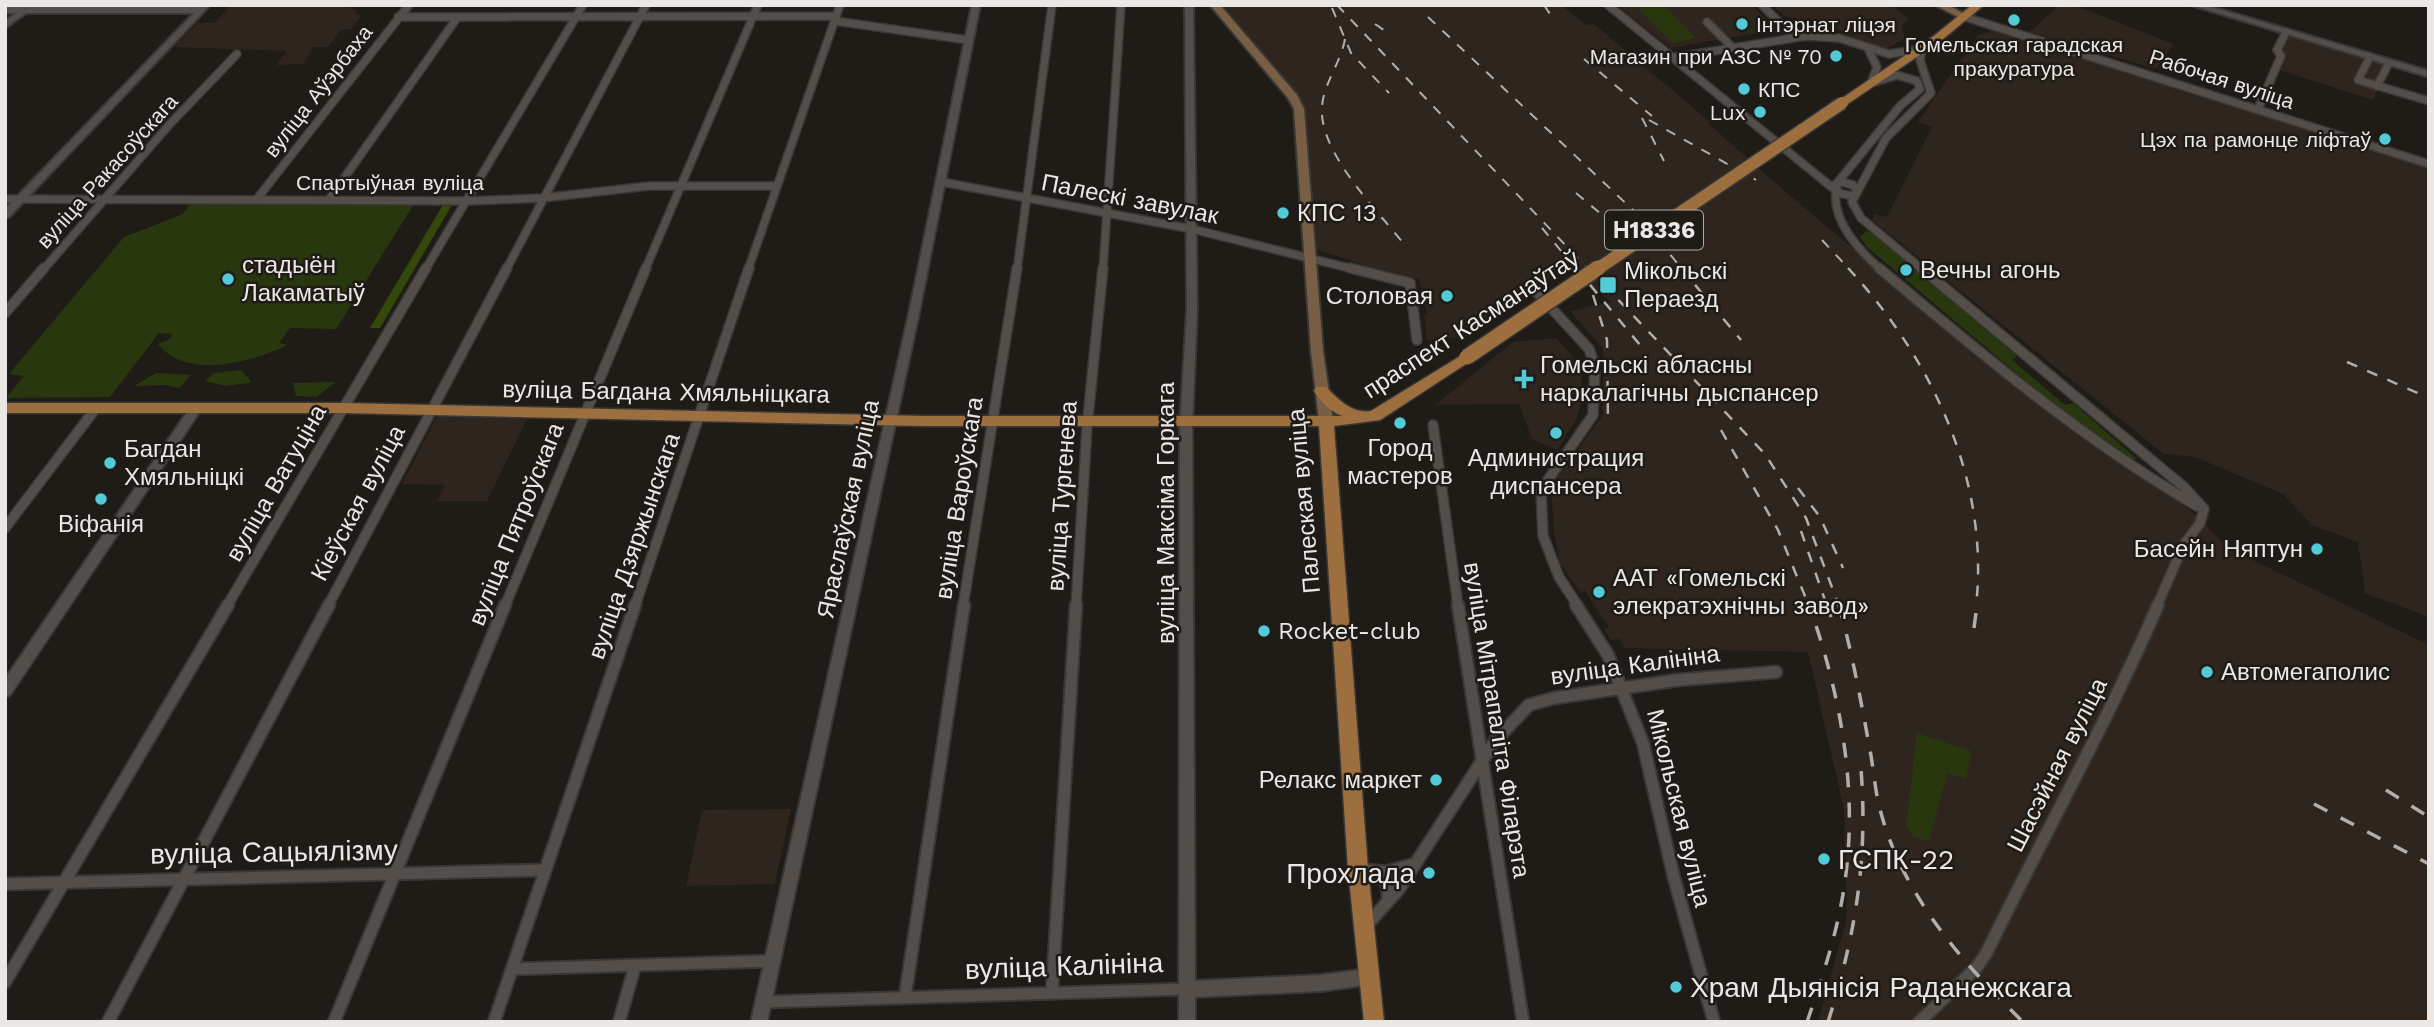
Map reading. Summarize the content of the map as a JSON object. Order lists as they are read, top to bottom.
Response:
{
  "streets": {
    "main road": [
      "Н18336",
      "праспект Касманаўтаў",
      "вуліца Багдана Хмяльніцкага",
      "Палеская вуліца"
    ],
    "street": [
      "Рабочая вуліца",
      "вуліца Аўэрбаха",
      "вуліца Ракасоўскага",
      "Спартыўная вуліца",
      "Палескі завулак",
      "вуліца Ватуціна",
      "вуліца Тургенева",
      "вуліца Вароўскага",
      "Кіеўская вуліца",
      "Яраслаўская вуліца",
      "вуліца Максіма Горкага",
      "вуліца Пятроўскага",
      "вуліца Дзяржынскага",
      "вуліца Калініна",
      "вуліца Мітрапаліта Філарэта",
      "Шасэйная вуліца",
      "Мікольская вуліца",
      "вуліца Сацыялізму"
    ]
  },
  "crossings": [
    ["Рабочая вуліца", "праспект Касманаўтаў"],
    ["вуліца Аўэрбаха", "Спартыўная вуліца"],
    ["вуліца Ракасоўскага", "Спартыўная вуліца"],
    ["Спартыўная вуліца", "вуліца Ватуціна"],
    ["Спартыўная вуліца", "Кіеўская вуліца"],
    ["Спартыўная вуліца", "вуліца Пятроўскага"],
    ["Спартыўная вуліца", "вуліца Дзяржынскага"],
    ["Палескі завулак", "вуліца Тургенева"],
    ["Палескі завулак", "вуліца Вароўскага"],
    ["Палескі завулак", "Палеская вуліца"],
    ["Палескі завулак", "Яраслаўская вуліца"],
    ["Палескі завулак", "вуліца Максіма Горкага"],
    ["праспект Касманаўтаў", "вуліца Багдана Хмяльніцкага"],
    ["праспект Касманаўтаў", "Палеская вуліца"],
    ["вуліца Багдана Хмяльніцкага", "вуліца Ватуціна"],
    ["вуліца Багдана Хмяльніцкага", "вуліца Тургенева"],
    ["вуліца Багдана Хмяльніцкага", "вуліца Вароўскага"],
    ["вуліца Багдана Хмяльніцкага", "Палеская вуліца"],
    ["вуліца Багдана Хмяльніцкага", "Кіеўская вуліца"],
    ["вуліца Багдана Хмяльніцкага", "Яраслаўская вуліца"],
    ["вуліца Багдана Хмяльніцкага", "вуліца Максіма Горкага"],
    ["вуліца Багдана Хмяльніцкага", "вуліца Пятроўскага"],
    ["вуліца Багдана Хмяльніцкага", "вуліца Дзяржынскага"],
    ["вуліца Ватуціна", "вуліца Сацыялізму"],
    ["вуліца Тургенева", "вуліца Калініна"],
    ["вуліца Вароўскага", "вуліца Калініна"],
    ["Палеская вуліца", "вуліца Калініна"],
    ["Кіеўская вуліца", "вуліца Сацыялізму"],
    ["Яраслаўская вуліца", "вуліца Калініна"],
    ["вуліца Максіма Горкага", "вуліца Калініна"],
    ["вуліца Пятроўскага", "вуліца Сацыялізму"],
    ["вуліца Дзяржынскага", "вуліца Сацыялізму"],
    ["вуліца Калініна", "вуліца Мітрапаліта Філарэта"],
    ["вуліца Калініна", "Мікольская вуліца"]
  ],
  "places": {
    "other": [
      "Гомельская гарадская пракуратура",
      "Інтэрнат ліцэя",
      "Магазин при АЗС № 70",
      "КПС",
      "Lux",
      "Цэх па рамонце ліфтаў",
      "КПС 13",
      "Вечны агонь",
      "стадыён Лакаматыў",
      "Столовая",
      "Город мастеров",
      "Администрация диспансера",
      "Багдан Хмяльніцкі",
      "Віфанія",
      "Басейн Няптун",
      "ААТ «Гомельскі элекратэхнічны завод»",
      "Rocket-club",
      "Автомегаполис",
      "Релакс маркет",
      "ГСПК-22",
      "Прохлада",
      "Храм Дыянісія Раданежскага"
    ],
    "transit": ["Мікольскі Пераезд"],
    "health": ["Гомельскі абласны наркалагічны дыспансер"]
  }
}
